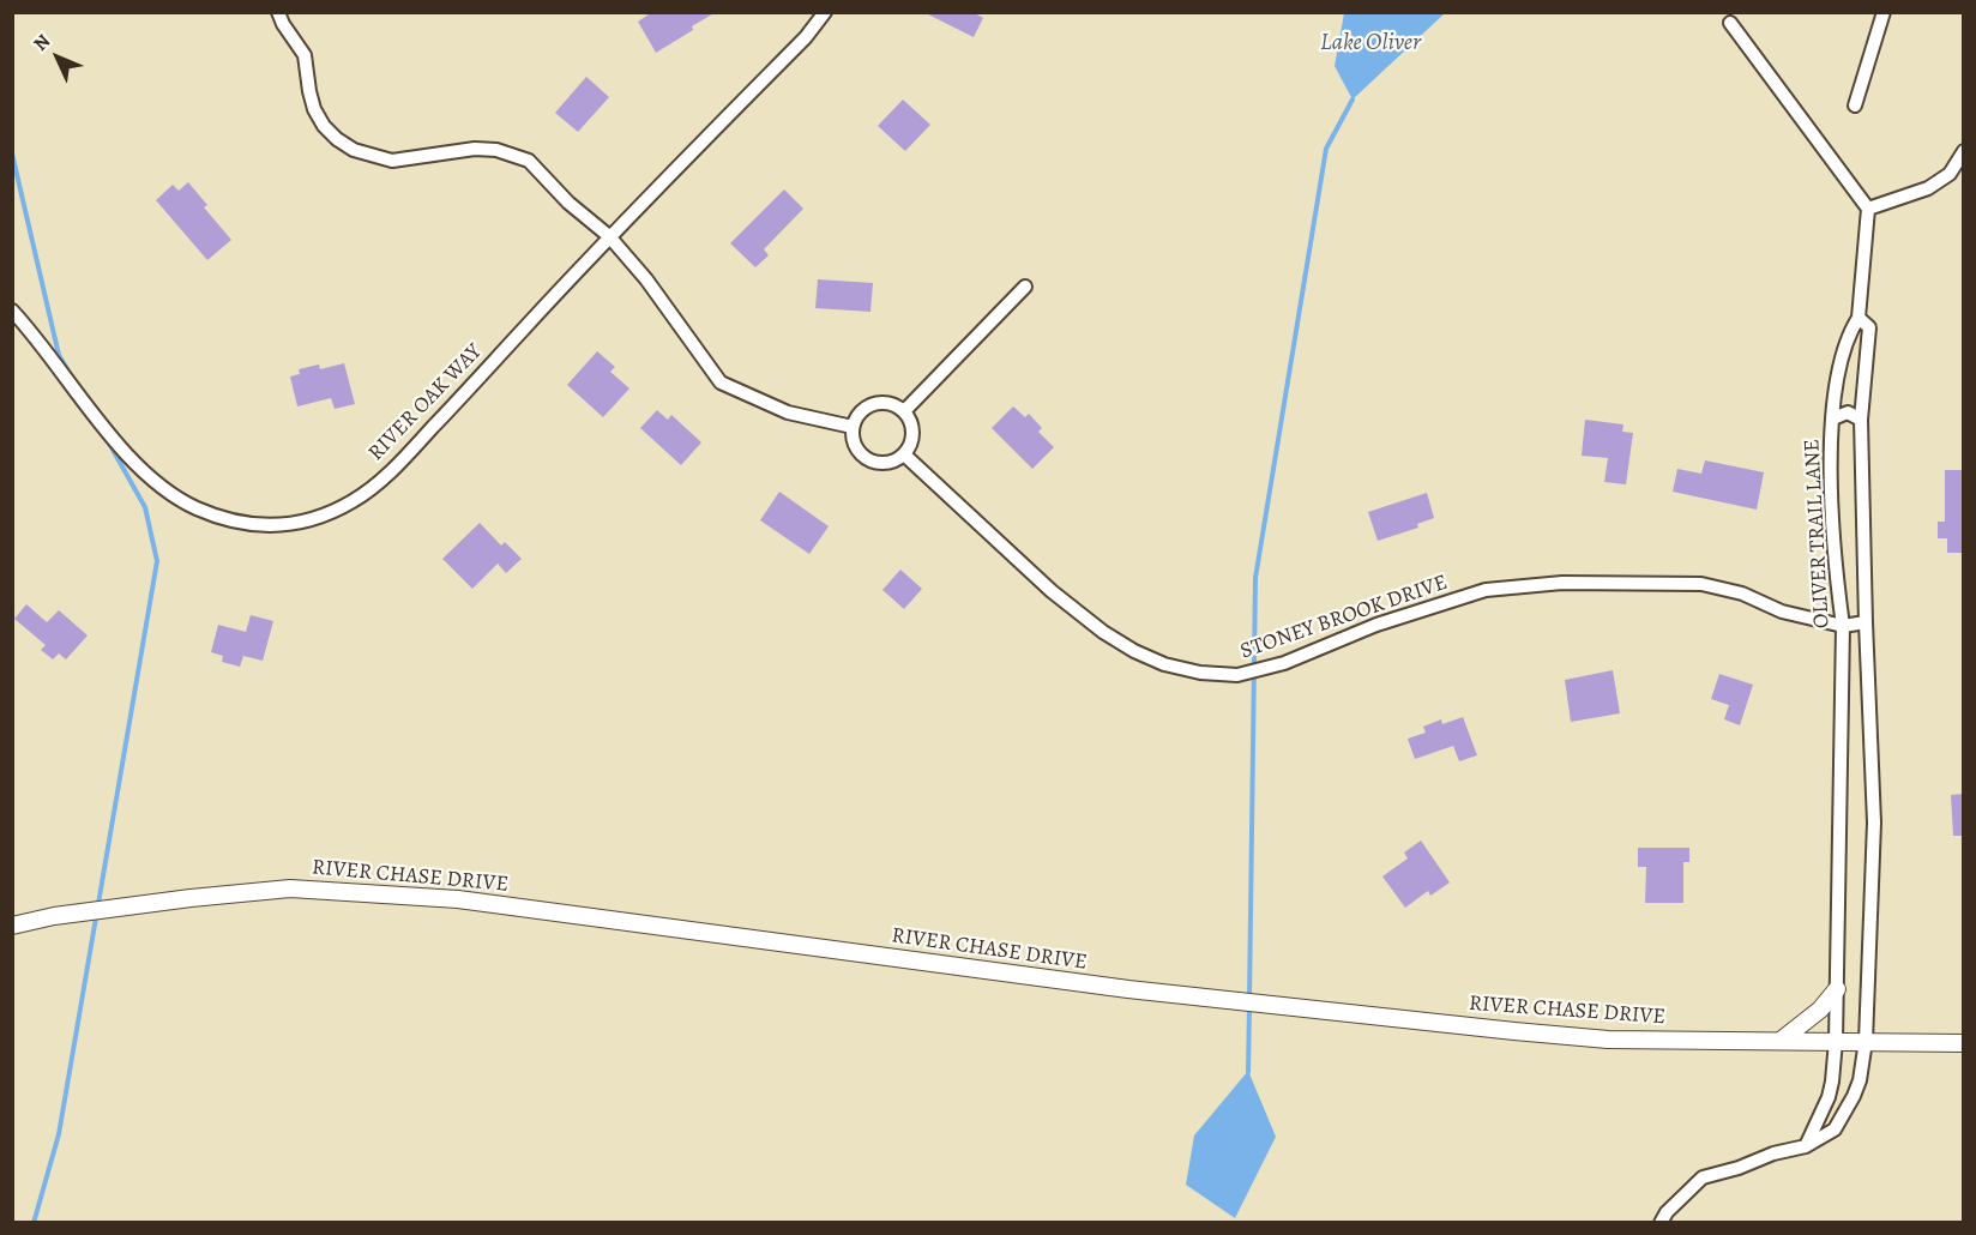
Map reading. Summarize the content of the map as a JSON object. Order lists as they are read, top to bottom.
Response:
{
  "streets": {
    "street": [
      "RIVER OAK WAY",
      "OLIVER TRAIL LANE",
      "STONEY BROOK DRIVE",
      "RIVER CHASE DRIVE"
    ]
  },
  "crossings": [
    ["OLIVER TRAIL LANE", "STONEY BROOK DRIVE"],
    ["OLIVER TRAIL LANE", "RIVER CHASE DRIVE"]
  ],
  "water": ["Lake Oliver"],
  "north": "top left"
}
